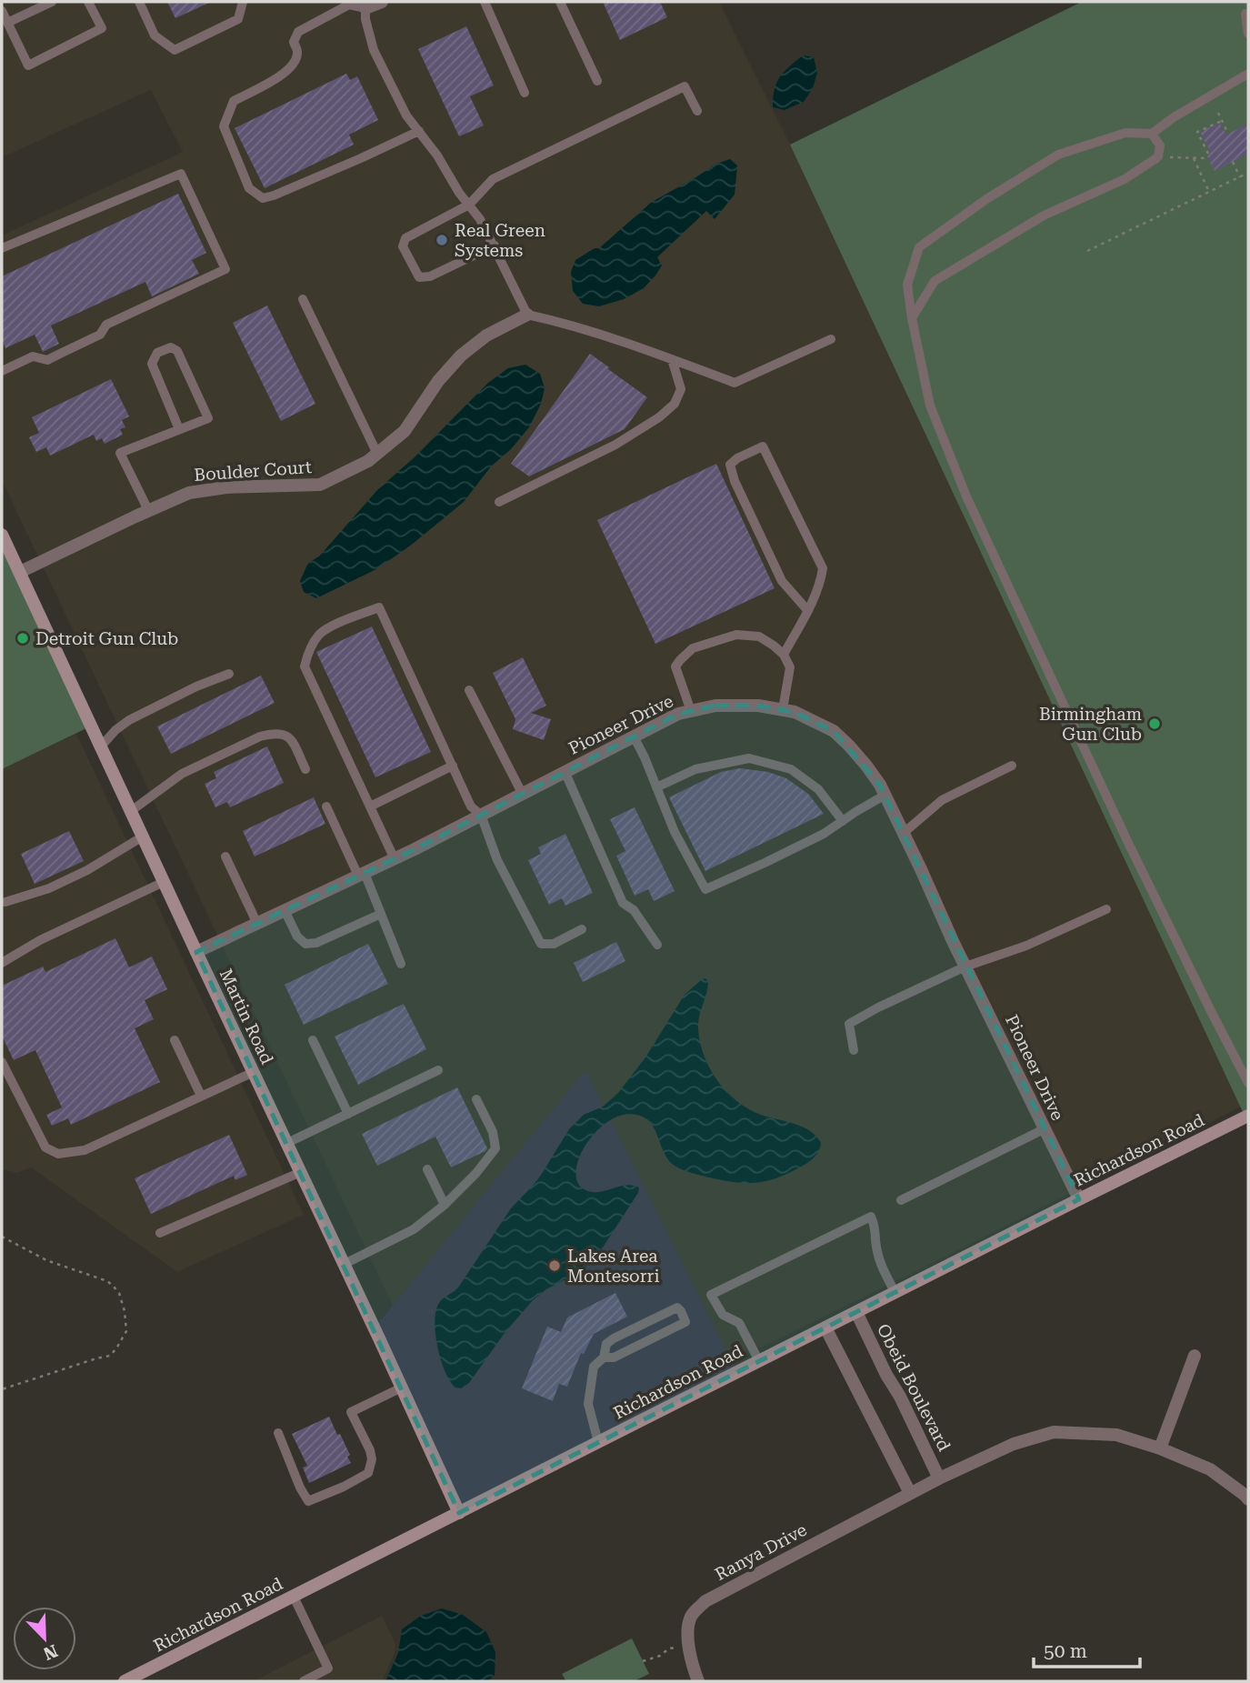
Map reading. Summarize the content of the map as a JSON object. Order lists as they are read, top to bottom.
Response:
{
  "streets": {
    "main road": ["Martin Road", "Richardson Road"],
    "street": [
      "Boulder Court",
      "Pioneer Drive",
      "Obeid Boulevard",
      "Ranya Drive"
    ]
  },
  "crossings": [
    ["Boulder Court", "Martin Road"],
    ["Pioneer Drive", "Martin Road"],
    ["Pioneer Drive", "Richardson Road"],
    ["Martin Road", "Richardson Road"],
    ["Richardson Road", "Obeid Boulevard"],
    ["Obeid Boulevard", "Ranya Drive"]
  ],
  "places": [
    "Real Green Systems",
    "Detroit Gun Club",
    "Birmingham Gun Club",
    "Lakes Area Montesorri"
  ],
  "scale_bar": "50 m",
  "north": "bottom right"
}
